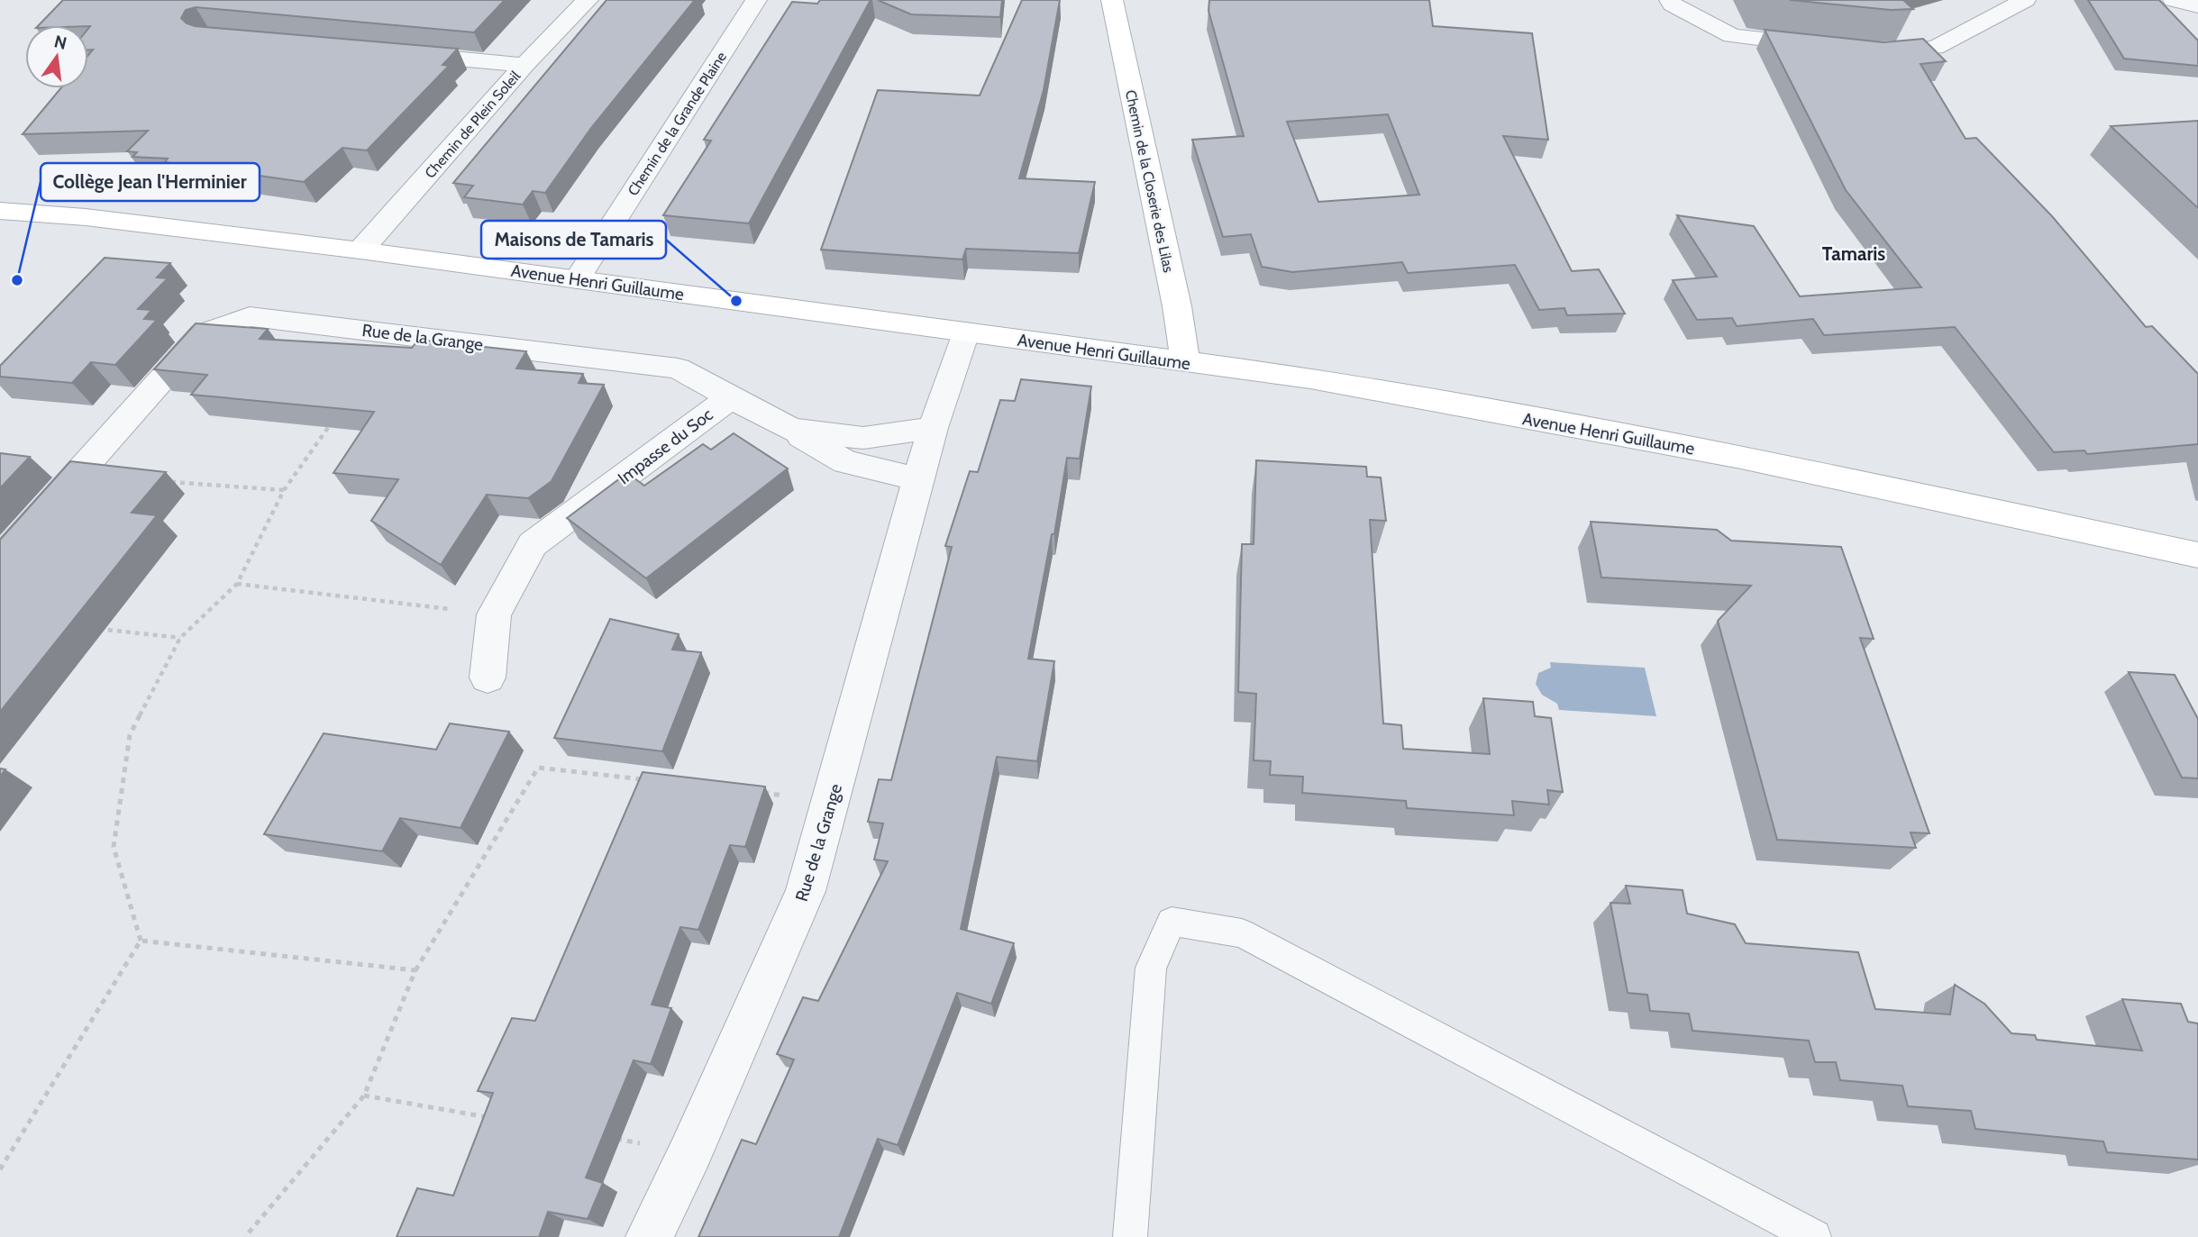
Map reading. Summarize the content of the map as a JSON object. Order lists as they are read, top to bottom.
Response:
{
  "streets": {
    "street": [
      "Chemin de la Grande Plaine",
      "Chemin de Plein Soleil",
      "Chemin de la Closerie des Lilas",
      "Avenue Henri Guillaume",
      "Rue de la Grange",
      "Impasse du Soc"
    ]
  },
  "crossings": [
    ["Chemin de la Grande Plaine", "Avenue Henri Guillaume"],
    ["Chemin de Plein Soleil", "Avenue Henri Guillaume"],
    ["Chemin de la Closerie des Lilas", "Avenue Henri Guillaume"],
    ["Avenue Henri Guillaume", "Rue de la Grange"],
    ["Rue de la Grange", "Impasse du Soc"]
  ],
  "districts": ["Tamaris"],
  "places": ["Collège Jean l'Herminier", "Maisons de Tamaris"],
  "north": "top"
}
